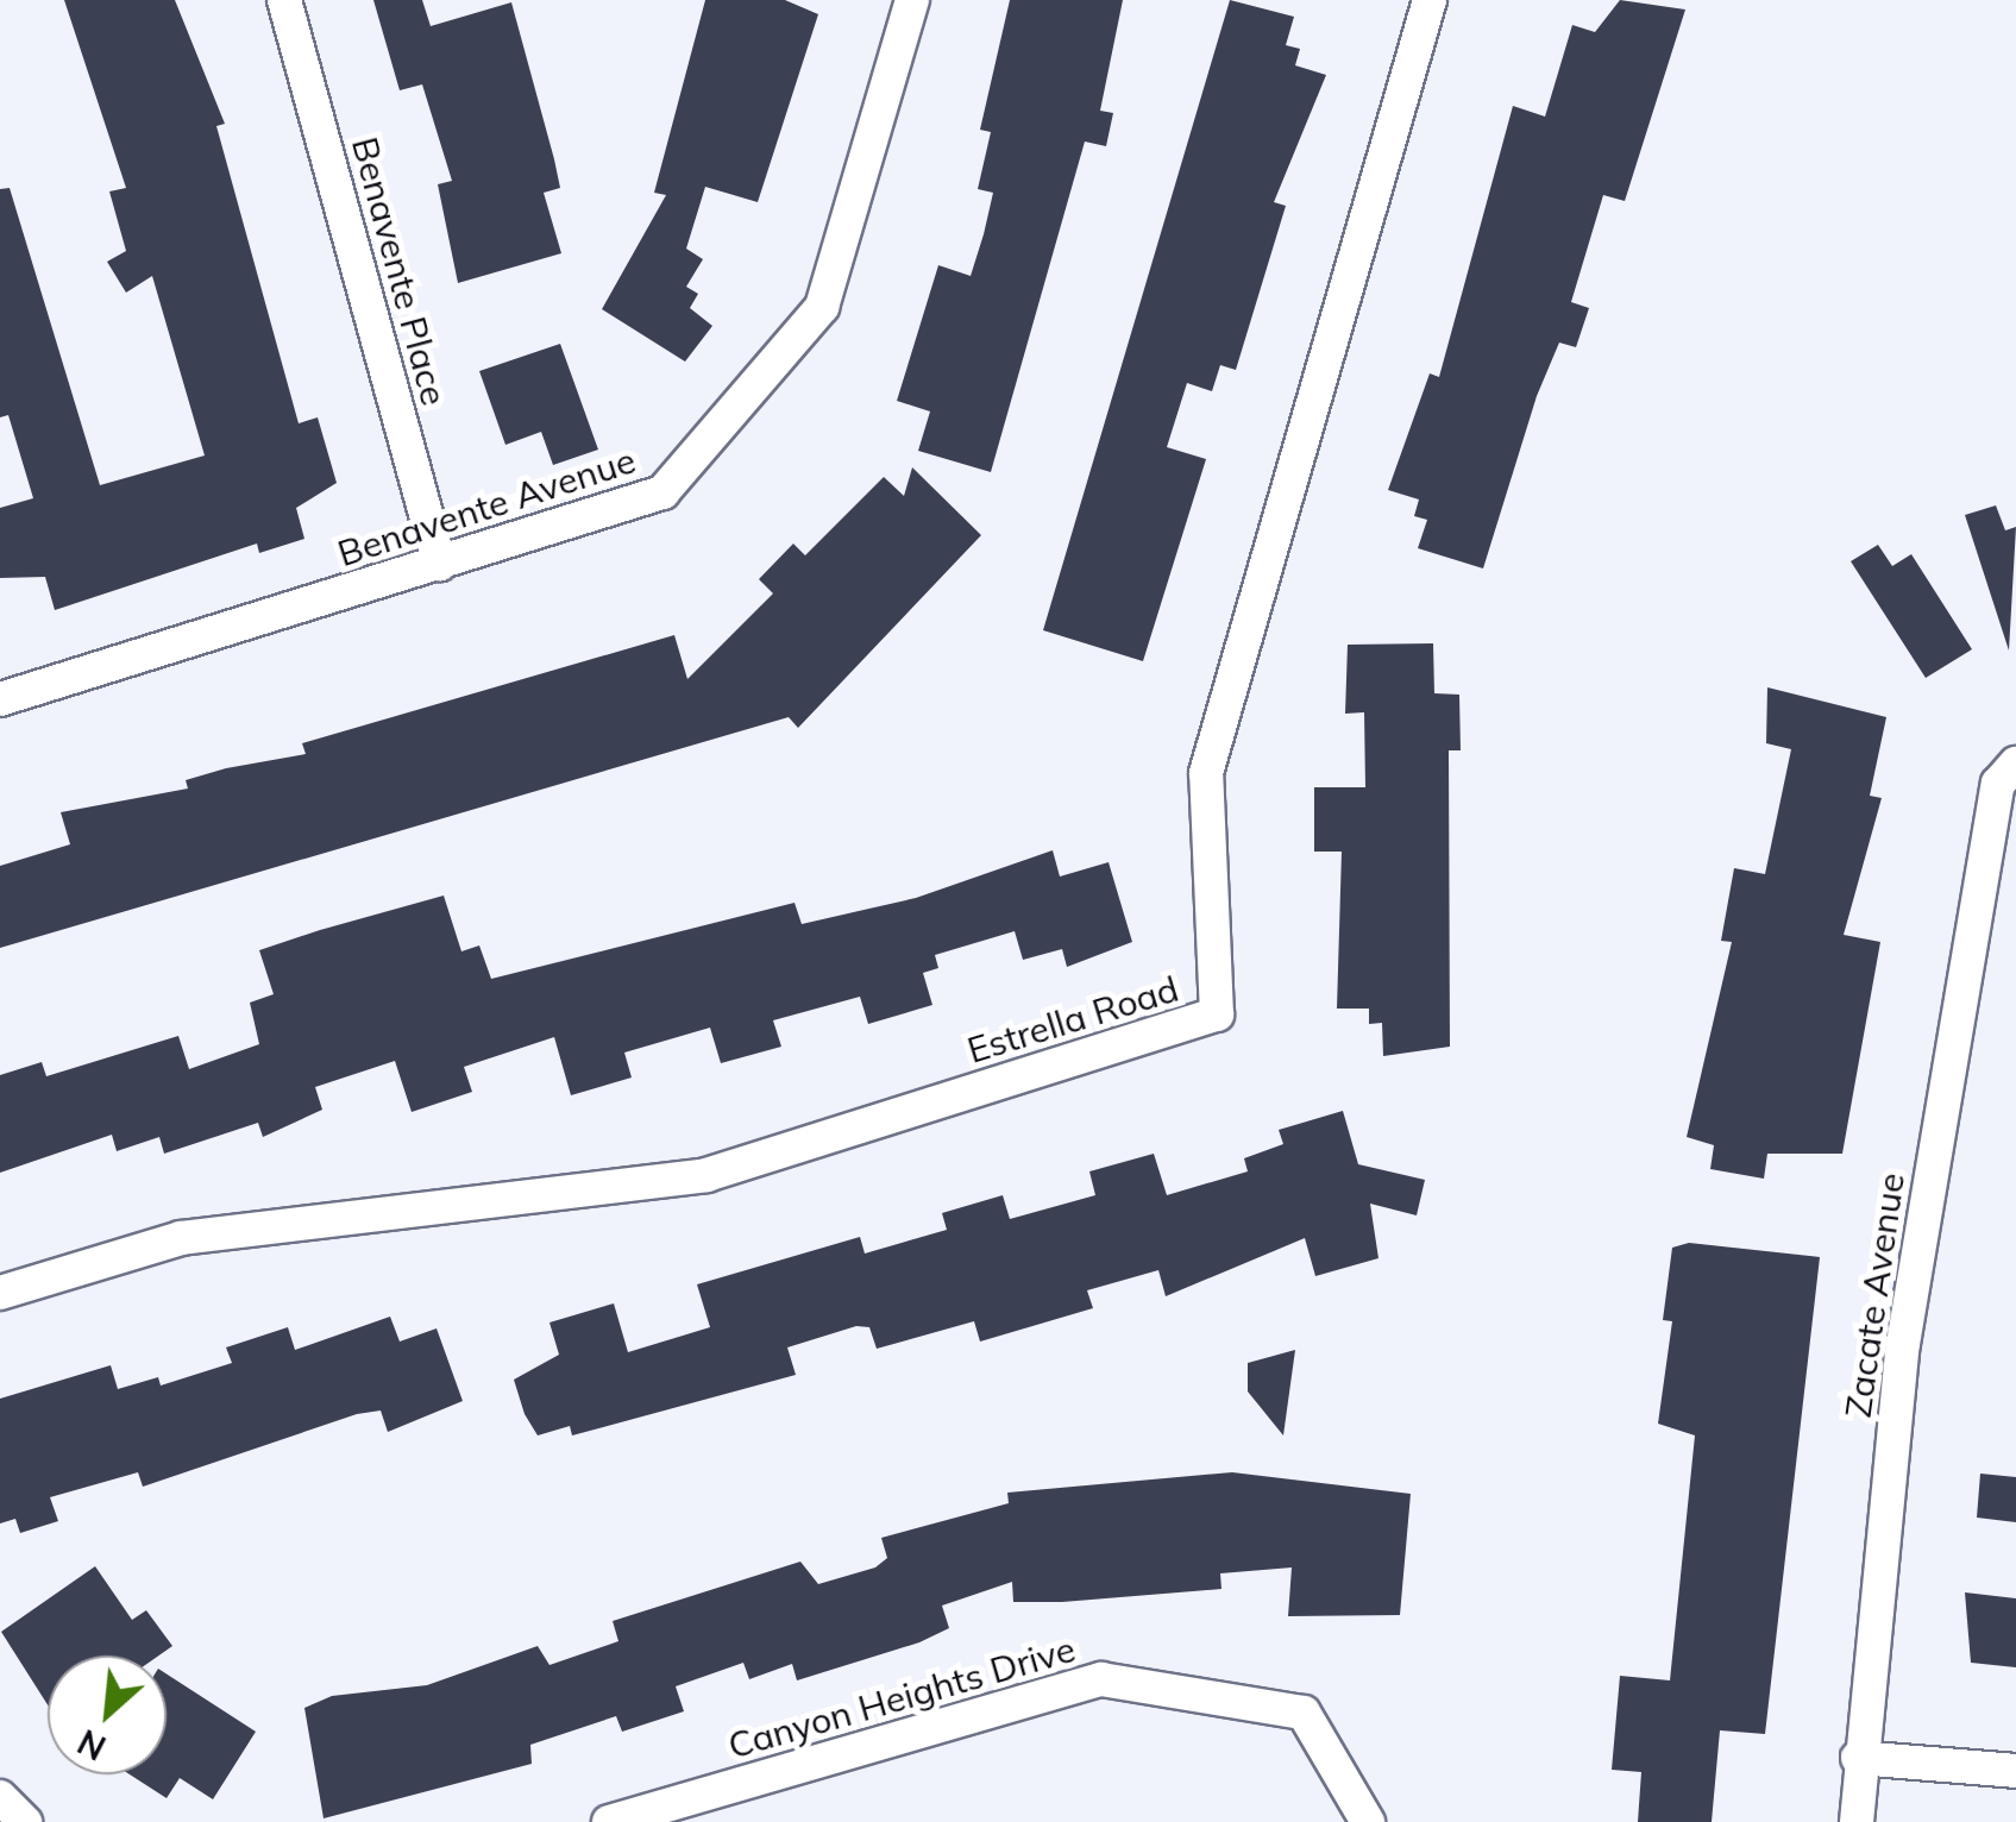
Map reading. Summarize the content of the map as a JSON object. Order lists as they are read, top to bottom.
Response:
{
  "streets": {
    "street": [
      "Benavente Place",
      "Benavente Avenue",
      "Estrella Road",
      "Zacate Avenue",
      "Canyon Heights Drive"
    ]
  },
  "crossings": [
    ["Benavente Place", "Benavente Avenue"]
  ],
  "north": "bottom left"
}
